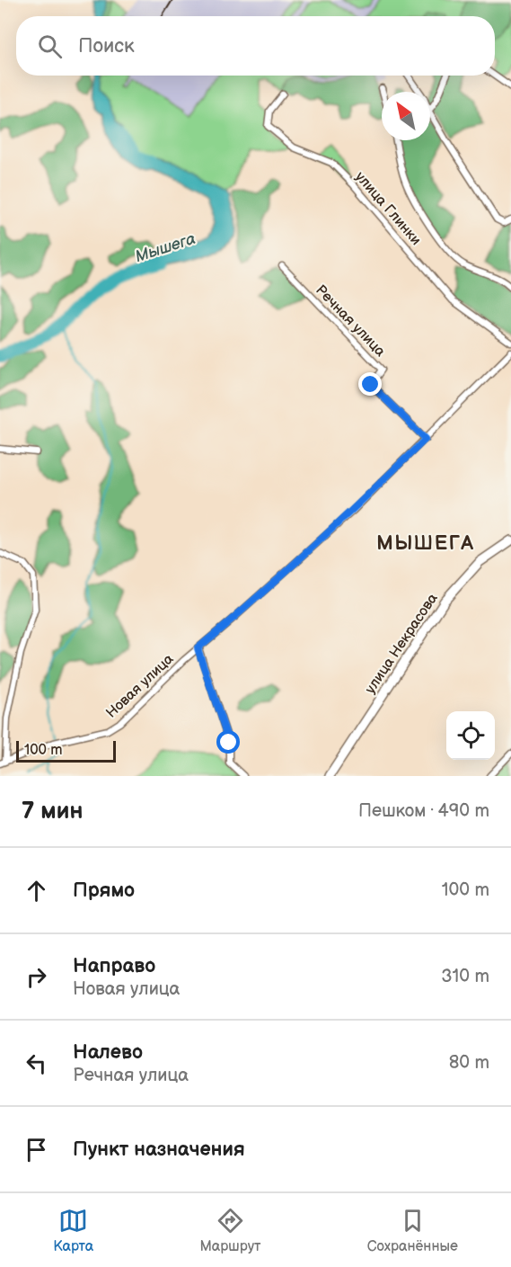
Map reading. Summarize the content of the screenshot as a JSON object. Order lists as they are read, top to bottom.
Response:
{
  "streets": {
    "main road": ["улица Некрасова"],
    "street": ["улица Глинки", "Речная улица", "Новая улица"]
  },
  "crossings": [
    ["Речная улица", "Новая улица"]
  ],
  "districts": ["МЫШЕГА"],
  "water": ["Мышега"],
  "scale_bar": "100 m",
  "north": "top left",
  "page": {
    "search": "Поиск",
    "scale": "100 m",
    "heading": ["7 мин", "Пешком · 490 m"],
    "list": [
      ["Прямо", "100 m"],
      ["Направо", "Новая улица", "310 m"],
      ["Налево", "Речная улица", "80 m"],
      "Пункт назначения"
    ],
    "nav": ["Карта", "Маршрут", "Сохранённые"]
  }
}
